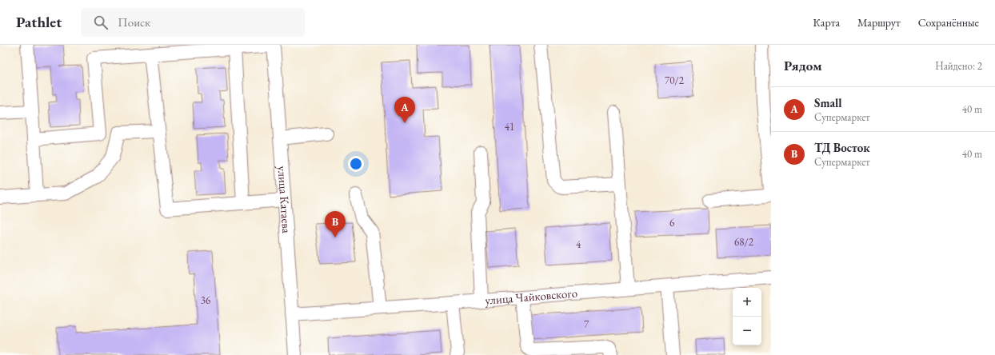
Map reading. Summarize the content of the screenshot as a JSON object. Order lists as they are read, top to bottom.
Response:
{
  "streets": {
    "street": ["улица Катаева", "улица Чайковского"]
  },
  "crossings": [
    ["улица Катаева", "улица Чайковского"]
  ],
  "house_numbers": [
    "70/2",
    "41",
    "6",
    "68/2",
    "4",
    "36",
    "7"
  ],
  "page": {
    "header": "Pathlet",
    "search": "Поиск",
    "nav": ["Карта", "Маршрут", "Сохранённые"],
    "heading": ["Рядом", "Найдено: 2"],
    "list": [
      {
        "mark": "A",
        "name": "Small",
        "note": "Супермаркет",
        "value": "40 m"
      },
      {
        "mark": "B",
        "name": "ТД Восток",
        "note": "Супермаркет",
        "value": "40 m"
      }
    ],
    "pins": ["A", "B"],
    "map_buttons": ["+", "−"]
  }
}
